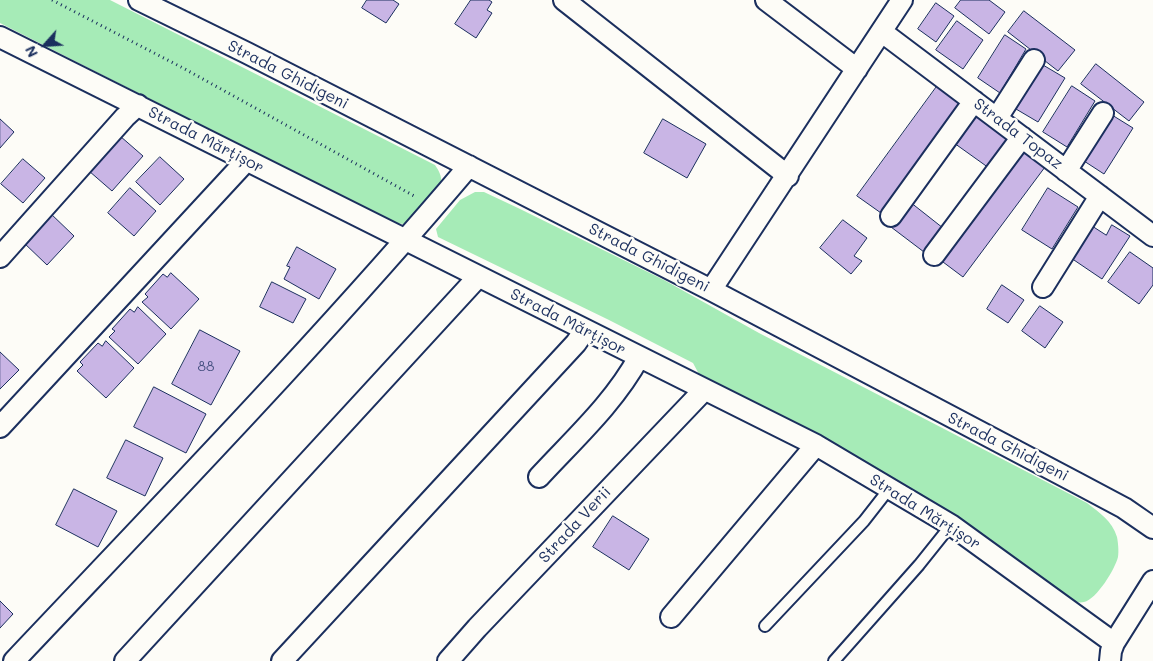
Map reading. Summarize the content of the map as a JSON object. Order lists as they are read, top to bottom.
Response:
{
  "streets": {
    "street": [
      "Strada Ghidigeni",
      "Strada Topaz",
      "Strada Mărțișor",
      "Strada Verii"
    ]
  },
  "crossings": [
    ["Strada Mărțișor", "Strada Verii"]
  ],
  "house_numbers": ["88"],
  "north": "bottom left"
}
